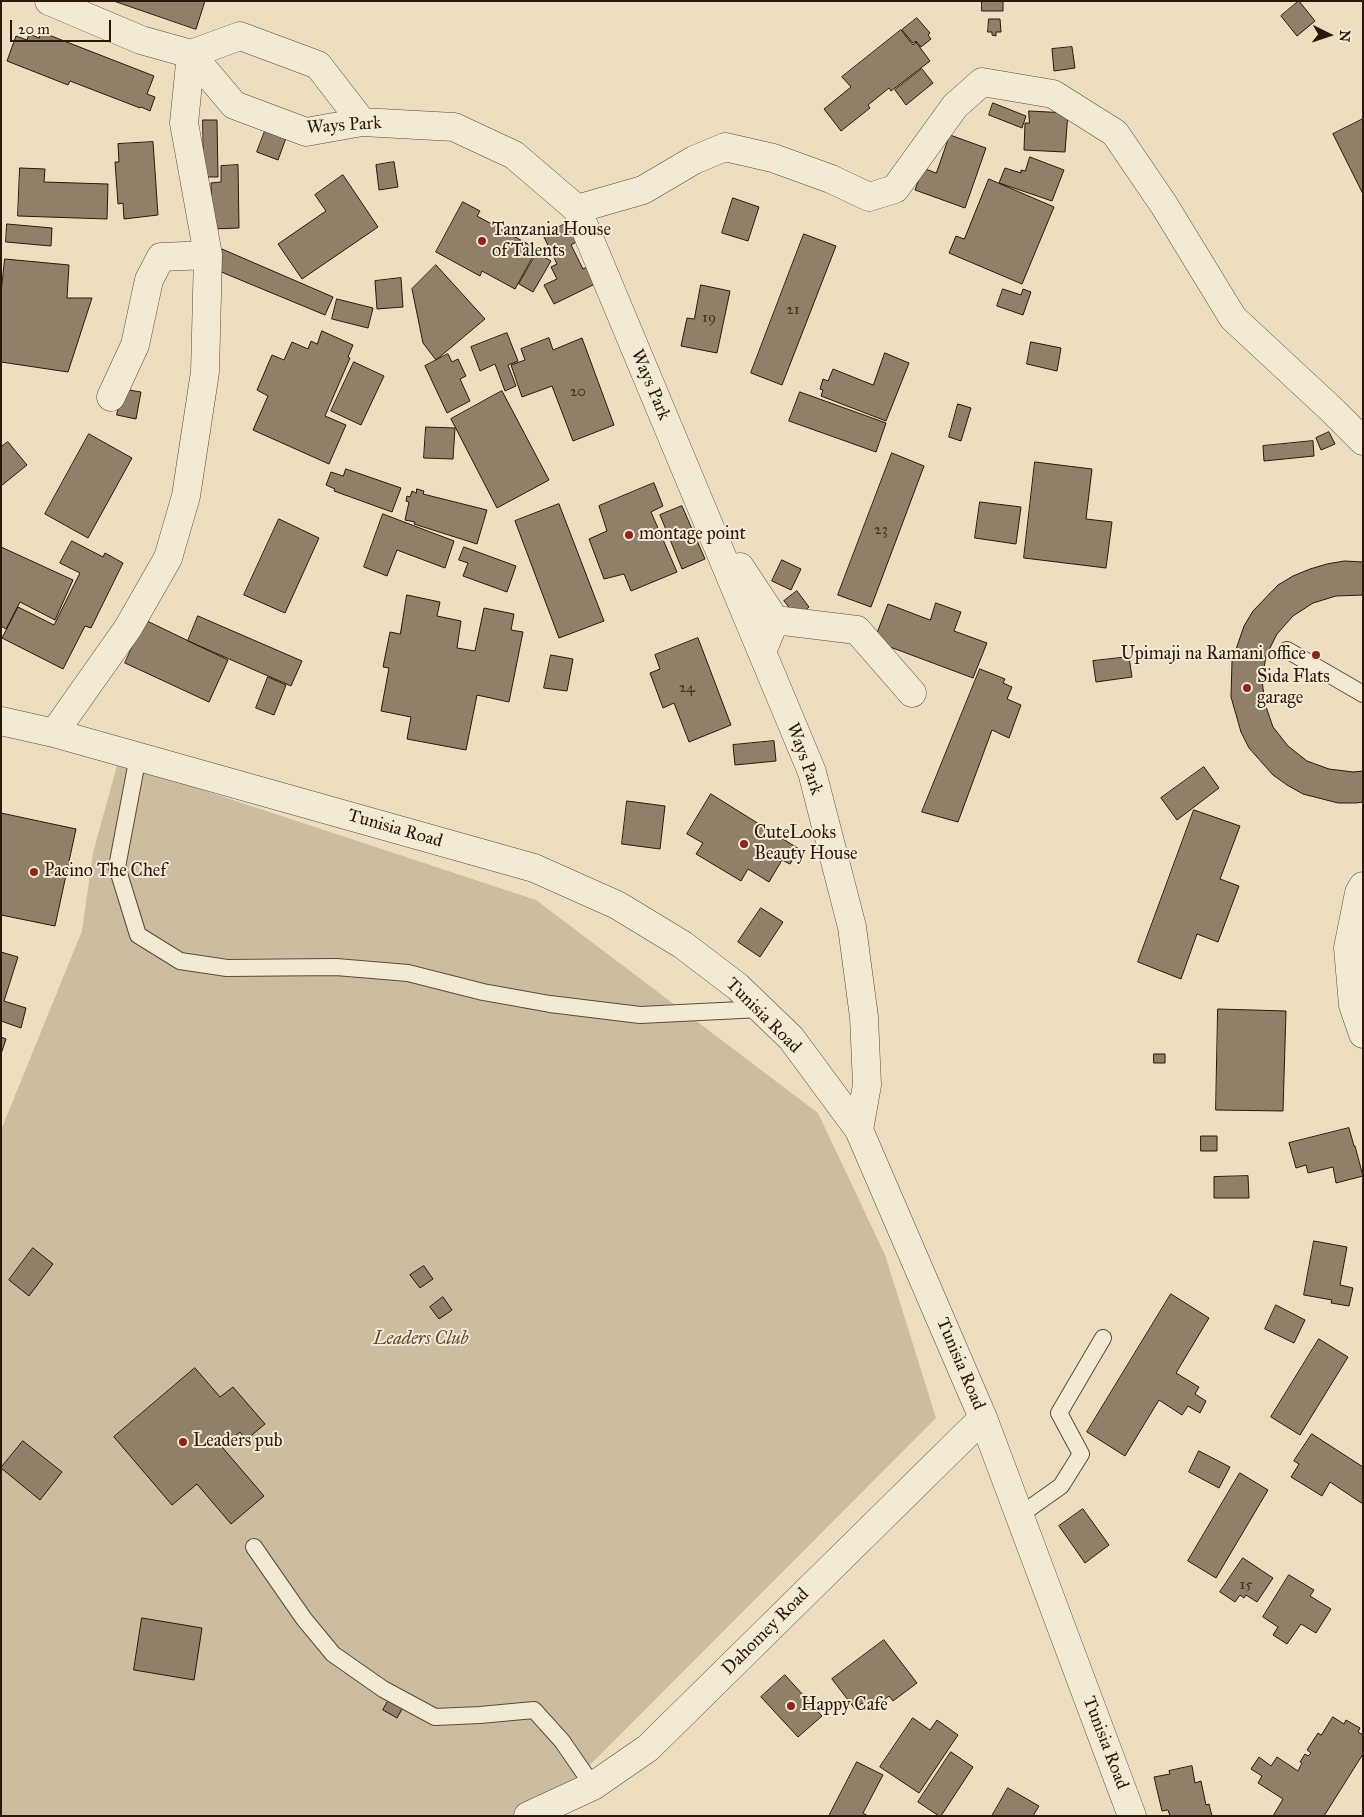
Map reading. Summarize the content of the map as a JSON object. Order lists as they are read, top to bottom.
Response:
{
  "streets": {
    "street": ["Ways Park", "Tunisia Road", "Dahomey Road"]
  },
  "crossings": [
    ["Ways Park", "Tunisia Road"],
    ["Tunisia Road", "Dahomey Road"]
  ],
  "parks": ["Leaders Club"],
  "places": [
    "Tanzania House of Talents",
    "montage point",
    "Upimaji na Ramani office",
    "Sida Flats garage",
    "CuteLooks Beauty House",
    "Pacino The Chef",
    "Leaders pub",
    "Happy Cafe"
  ],
  "house_numbers": [
    "21",
    "19",
    "20",
    "23",
    "24",
    "15"
  ],
  "scale_bar": "20 m",
  "north": "right"
}
